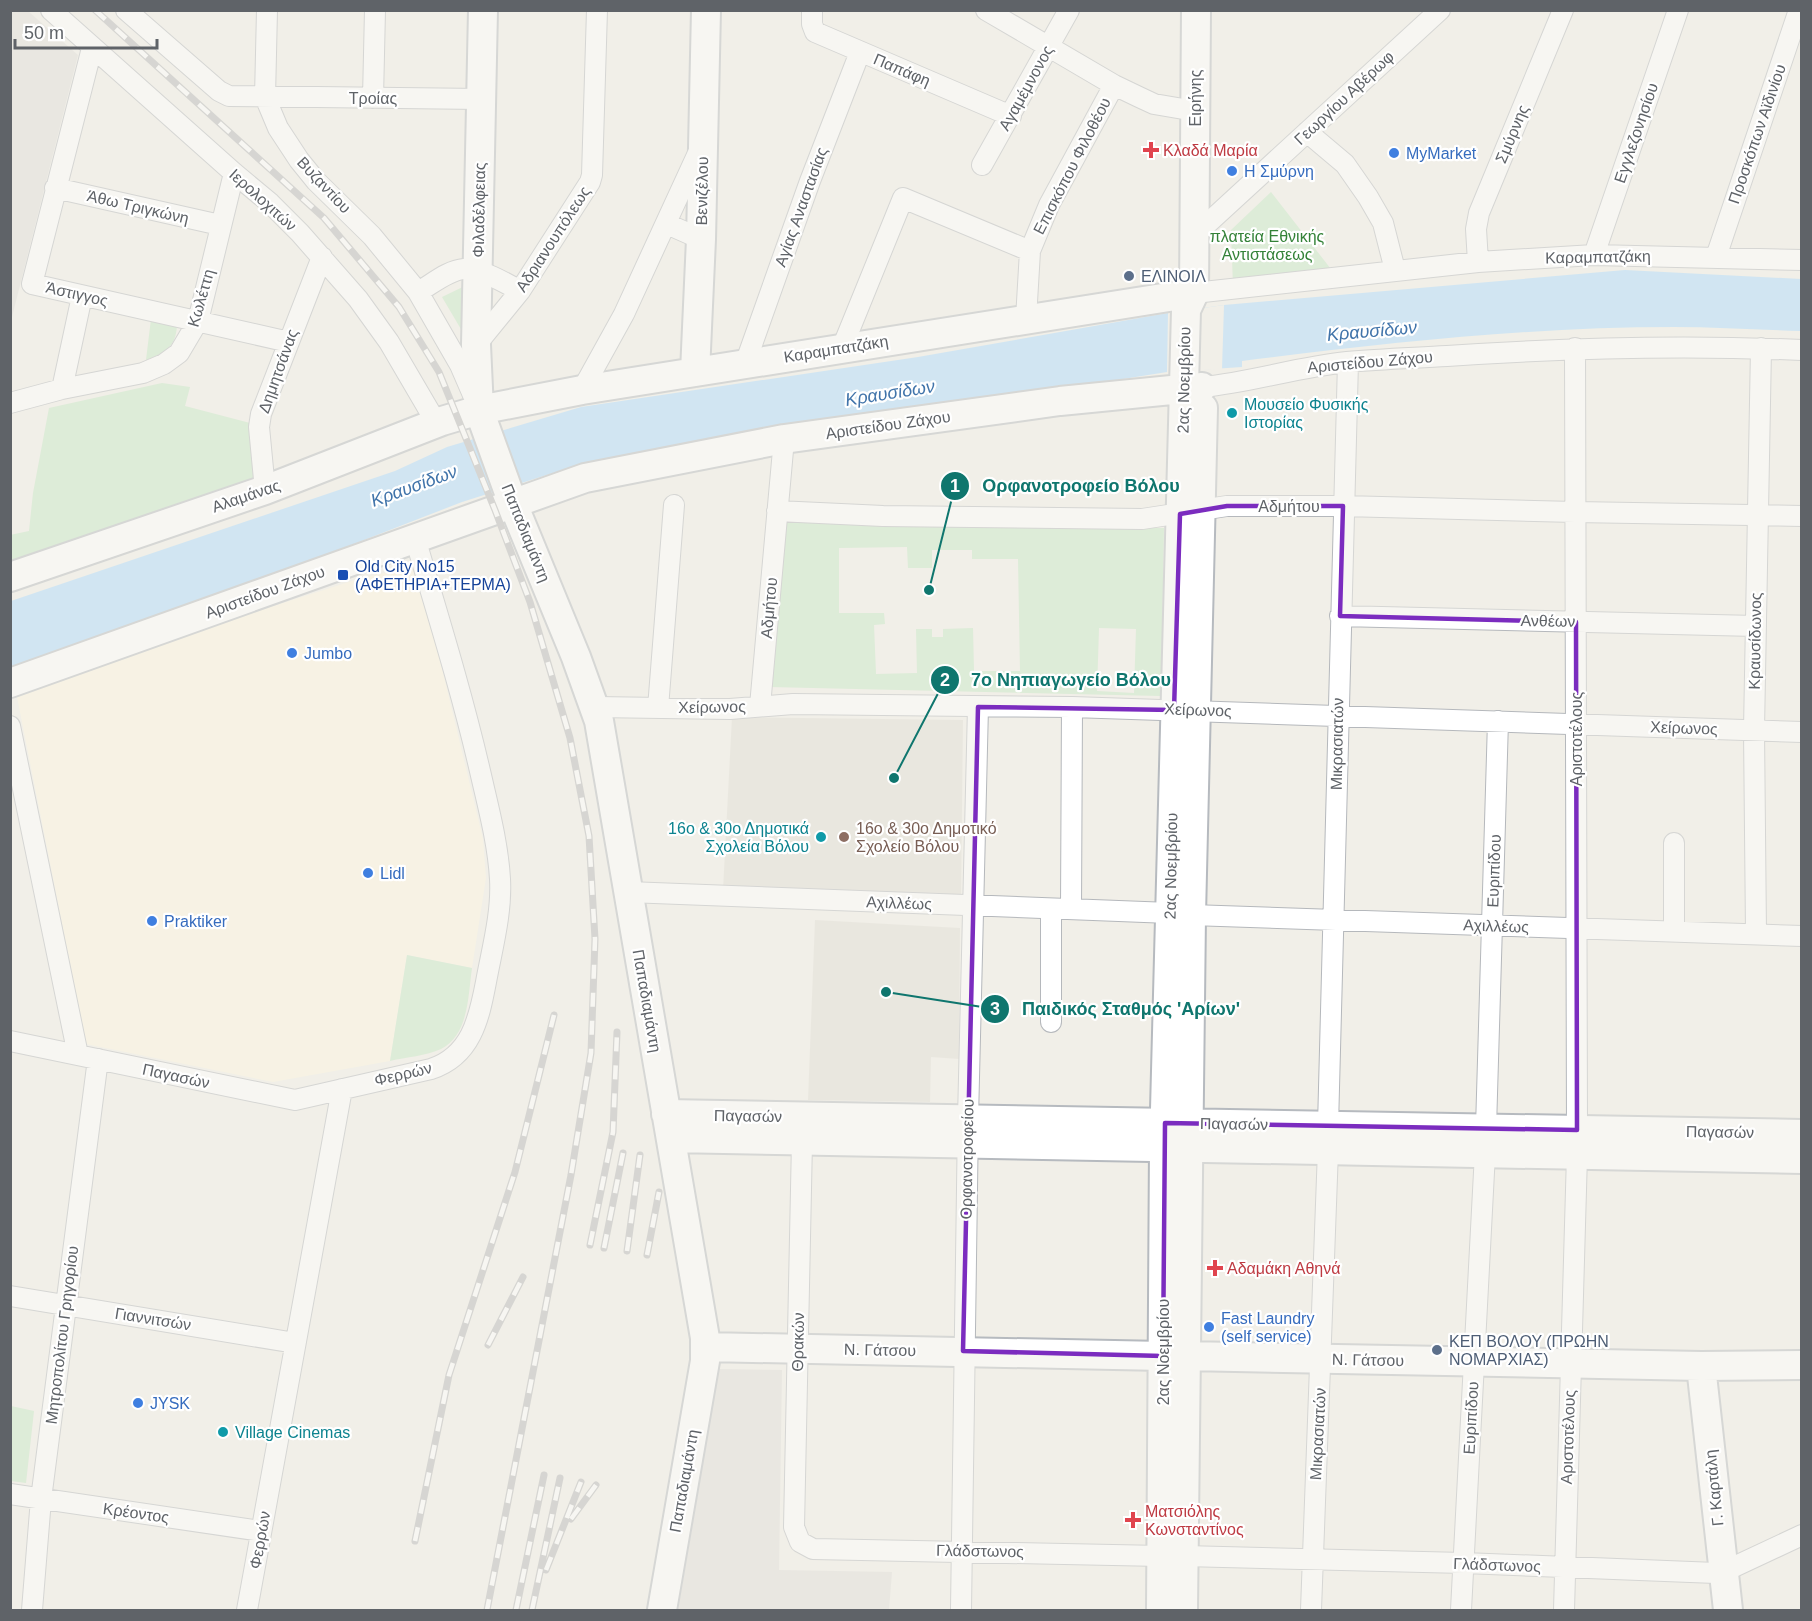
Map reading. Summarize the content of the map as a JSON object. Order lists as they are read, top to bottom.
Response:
{
  "streets": {
    "street": [
      "Παπάφη",
      "Αγαμέμνονος",
      "Τροίας",
      "Ειρήνης",
      "Γεωργίου Αβέρωφ",
      "Εγγλεζονησίου",
      "Σμύρνης",
      "Προσκόπων Αϊδινίου",
      "Επισκόπου Φιλοθέου",
      "Βυζαντίου",
      "Βενιζέλου",
      "Ιερολοχιτών",
      "Άθω Τριγκώνη",
      "Αγίας Αναστασίας",
      "Φιλαδέλφειας",
      "Αδριανουπόλεως",
      "Καραμπατζάκη",
      "Άστιγγος",
      "Κωλέττη",
      "Αριστείδου Ζάχου",
      "Δημητσάνας",
      "2ας Νοεμβρίου",
      "Αλαμάνας",
      "Αδμήτου",
      "Παπαδιαμάντη",
      "Ανθέων",
      "Κραυσίδωνος",
      "Χείρωνος",
      "Αριστοτέλους",
      "Μικρασιατών",
      "Ευριπίδου",
      "Αχιλλέως",
      "Φερρών",
      "Παγασών",
      "Ορφανοτροφείου",
      "Γιαννιτσών",
      "Μητροπολίτου Γρηγορίου",
      "Θρακών",
      "Ν. Γάτσου",
      "Γ. Καρτάλη",
      "Κρέοντος",
      "Γλάδστωνος"
    ]
  },
  "crossings": [
    ["Παπάφη", "Αγαμέμνονος"],
    ["Παπάφη", "Αγίας Αναστασίας"],
    ["Τροίας", "Βυζαντίου"],
    ["Τροίας", "Φιλαδέλφειας"],
    ["Ειρήνης", "Γεωργίου Αβέρωφ"],
    ["Ειρήνης", "Καραμπατζάκη"],
    ["Ειρήνης", "2ας Νοεμβρίου"],
    ["Εγγλεζονησίου", "Καραμπατζάκη"],
    ["Σμύρνης", "Καραμπατζάκη"],
    ["Προσκόπων Αϊδινίου", "Καραμπατζάκη"],
    ["Επισκόπου Φιλοθέου", "Καραμπατζάκη"],
    ["Βυζαντίου", "Φιλαδέλφειας"],
    ["Βυζαντίου", "Καραμπατζάκη"],
    ["Βυζαντίου", "Αλαμάνας"],
    ["Βυζαντίου", "Παπαδιαμάντη"],
    ["Βενιζέλου", "Καραμπατζάκη"],
    ["Ιερολοχιτών", "Άστιγγος"],
    ["Ιερολοχιτών", "Κωλέττη"],
    ["Ιερολοχιτών", "Δημητσάνας"],
    ["Ιερολοχιτών", "Αλαμάνας"],
    ["Άθω Τριγκώνη", "Άστιγγος"],
    ["Άθω Τριγκώνη", "Κωλέττη"],
    ["Αγίας Αναστασίας", "Καραμπατζάκη"],
    ["Φιλαδέλφειας", "Αδριανουπόλεως"],
    ["Φιλαδέλφειας", "Καραμπατζάκη"],
    ["Φιλαδέλφειας", "Αλαμάνας"],
    ["Φιλαδέλφειας", "Παπαδιαμάντη"],
    ["Καραμπατζάκη", "2ας Νοεμβρίου"],
    ["Καραμπατζάκη", "Αλαμάνας"],
    ["Καραμπατζάκη", "Παπαδιαμάντη"],
    ["Άστιγγος", "Κωλέττη"],
    ["Άστιγγος", "Δημητσάνας"],
    ["Αριστείδου Ζάχου", "2ας Νοεμβρίου"],
    ["Αριστείδου Ζάχου", "Αδμήτου"],
    ["Αριστείδου Ζάχου", "Παπαδιαμάντη"],
    ["Αριστείδου Ζάχου", "Κραυσίδωνος"],
    ["Αριστείδου Ζάχου", "Αριστοτέλους"],
    ["Αριστείδου Ζάχου", "Μικρασιατών"],
    ["Αριστείδου Ζάχου", "Φερρών"],
    ["Δημητσάνας", "Αλαμάνας"],
    ["2ας Νοεμβρίου", "Αδμήτου"],
    ["2ας Νοεμβρίου", "Χείρωνος"],
    ["2ας Νοεμβρίου", "Αχιλλέως"],
    ["2ας Νοεμβρίου", "Παγασών"],
    ["2ας Νοεμβρίου", "Ν. Γάτσου"],
    ["2ας Νοεμβρίου", "Γλάδστωνος"],
    ["Αλαμάνας", "Παπαδιαμάντη"],
    ["Αδμήτου", "Κραυσίδωνος"],
    ["Αδμήτου", "Χείρωνος"],
    ["Αδμήτου", "Αριστοτέλους"],
    ["Αδμήτου", "Μικρασιατών"],
    ["Παπαδιαμάντη", "Χείρωνος"],
    ["Παπαδιαμάντη", "Αχιλλέως"],
    ["Παπαδιαμάντη", "Παγασών"],
    ["Παπαδιαμάντη", "Ν. Γάτσου"],
    ["Ανθέων", "Κραυσίδωνος"],
    ["Ανθέων", "Αριστοτέλους"],
    ["Ανθέων", "Μικρασιατών"],
    ["Κραυσίδωνος", "Χείρωνος"],
    ["Κραυσίδωνος", "Αχιλλέως"],
    ["Χείρωνος", "Αριστοτέλους"],
    ["Χείρωνος", "Μικρασιατών"],
    ["Χείρωνος", "Ευριπίδου"],
    ["Χείρωνος", "Ορφανοτροφείου"],
    ["Αριστοτέλους", "Αχιλλέως"],
    ["Αριστοτέλους", "Παγασών"],
    ["Αριστοτέλους", "Ν. Γάτσου"],
    ["Αριστοτέλους", "Γλάδστωνος"],
    ["Μικρασιατών", "Αχιλλέως"],
    ["Μικρασιατών", "Παγασών"],
    ["Μικρασιατών", "Ν. Γάτσου"],
    ["Μικρασιατών", "Γλάδστωνος"],
    ["Ευριπίδου", "Αχιλλέως"],
    ["Ευριπίδου", "Παγασών"],
    ["Ευριπίδου", "Ν. Γάτσου"],
    ["Ευριπίδου", "Γλάδστωνος"],
    ["Αχιλλέως", "Ορφανοτροφείου"],
    ["Φερρών", "Παγασών"],
    ["Φερρών", "Γιαννιτσών"],
    ["Φερρών", "Κρέοντος"],
    ["Παγασών", "Ορφανοτροφείου"],
    ["Παγασών", "Μητροπολίτου Γρηγορίου"],
    ["Παγασών", "Θρακών"],
    ["Ορφανοτροφείου", "Ν. Γάτσου"],
    ["Ορφανοτροφείου", "Γλάδστωνος"],
    ["Γιαννιτσών", "Μητροπολίτου Γρηγορίου"],
    ["Μητροπολίτου Γρηγορίου", "Κρέοντος"],
    ["Θρακών", "Ν. Γάτσου"],
    ["Θρακών", "Γλάδστωνος"],
    ["Ν. Γάτσου", "Γ. Καρτάλη"],
    ["Γ. Καρτάλη", "Γλάδστωνος"]
  ],
  "water": ["Κραυσίδων"],
  "parks": ["πλατεία Εθνικής Αντιστάσεως"],
  "places": {
    "health": ["Κλαδά Μαρία", "Αδαμάκη Αθηνά", "Ματσιόλης Κωνσταντίνος"],
    "other": [
      "MyMarket",
      "Η Σμύρνη",
      "ΕΛΙΝΟΙΛ",
      "Μουσείο Φυσικής Ιστορίας",
      "Ορφανοτροφείο Βόλου",
      "Jumbo",
      "7ο Νηπιαγωγείο Βόλου",
      "16ο & 30ο Δημοτικά Σχολεία Βόλου",
      "16ο & 30ο Δημοτικό Σχολείο Βόλου",
      "Lidl",
      "Praktiker",
      "Παιδικός Σταθμός 'Αρίων'",
      "Fast Laundry (self service)",
      "ΚΕΠ ΒΟΛΟΥ (ΠΡΩΗΝ ΝΟΜΑΡΧΙΑΣ)",
      "JYSK",
      "Village Cinemas"
    ],
    "transit": ["Old City Νο15 (ΑΦΕΤΗΡΙΑ+ΤΕΡΜΑ)"]
  },
  "scale_bar": "50 m"
}
